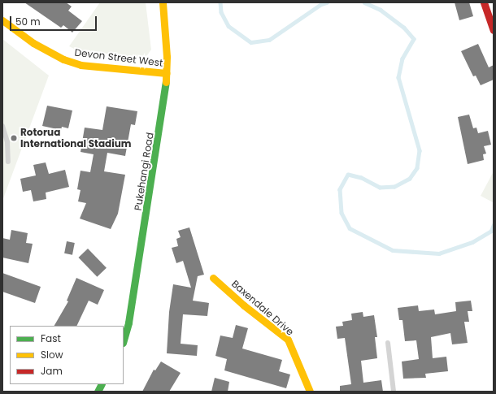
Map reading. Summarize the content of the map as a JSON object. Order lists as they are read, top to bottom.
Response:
{
  "streets": {
    "main road": ["Devon Street West", "Pukehangi Road", "Baxendale Drive"]
  },
  "crossings": [
    ["Devon Street West", "Pukehangi Road"]
  ],
  "places": ["Rotorua International Stadium"],
  "legend": ["Fast", "Slow", "Jam"],
  "scale_bar": "50 m"
}
